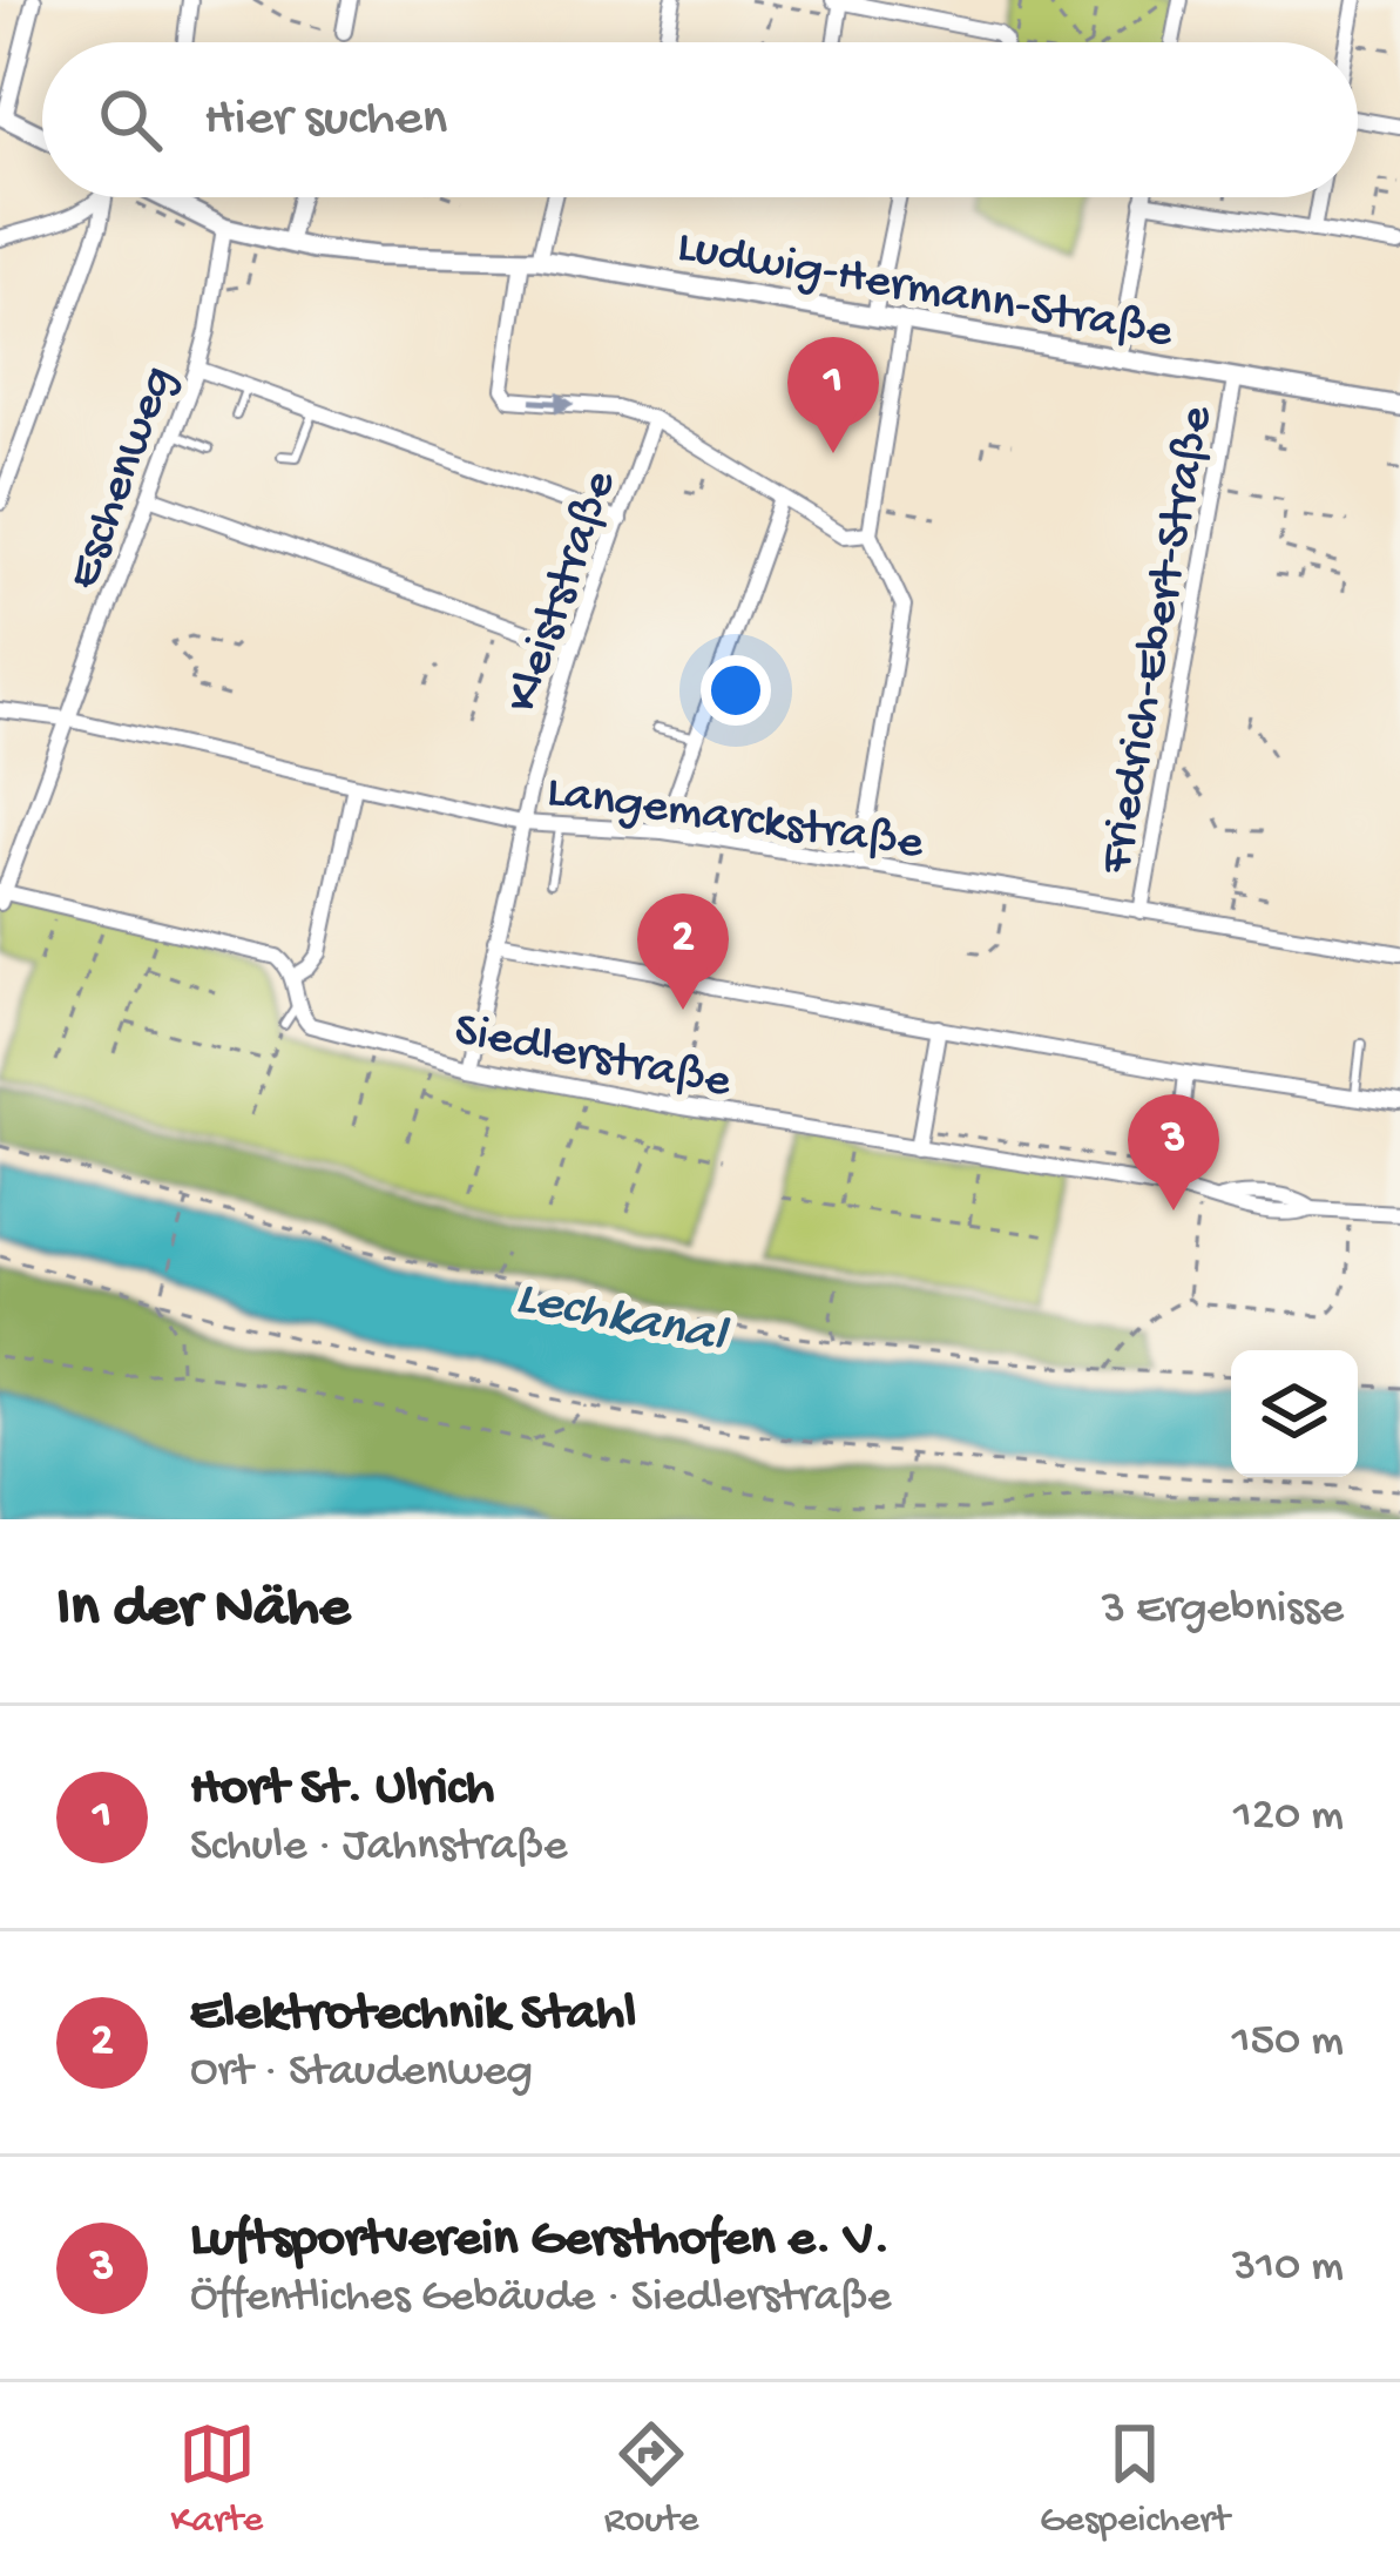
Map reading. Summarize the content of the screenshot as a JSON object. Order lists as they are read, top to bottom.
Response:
{
  "streets": {
    "street": [
      "Ludwig-Hermann-Straße",
      "Eschenweg",
      "Kleiststraße",
      "Friedrich-Ebert-Straße",
      "Langemarckstraße",
      "Siedlerstraße"
    ]
  },
  "crossings": [
    ["Ludwig-Hermann-Straße", "Eschenweg"],
    ["Ludwig-Hermann-Straße", "Kleiststraße"],
    ["Ludwig-Hermann-Straße", "Friedrich-Ebert-Straße"],
    ["Eschenweg", "Langemarckstraße"],
    ["Kleiststraße", "Langemarckstraße"],
    ["Kleiststraße", "Siedlerstraße"],
    ["Friedrich-Ebert-Straße", "Langemarckstraße"]
  ],
  "water": ["Lechkanal"],
  "page": {
    "search": "Hier suchen",
    "pins": ["1", "2", "3"],
    "heading": ["In der Nähe", "3 Ergebnisse"],
    "list": [
      {
        "mark": "1",
        "name": "Hort St. Ulrich",
        "note": "Schule · Jahnstraße",
        "value": "120 m"
      },
      {
        "mark": "2",
        "name": "Elektrotechnik Stahl",
        "note": "Ort · Staudenweg",
        "value": "150 m"
      },
      {
        "mark": "3",
        "name": "Luftsportverein Gersthofen e. V.",
        "note": "Öffentliches Gebäude · Siedlerstraße",
        "value": "310 m"
      }
    ],
    "nav": ["Karte", "Route", "Gespeichert"]
  }
}
